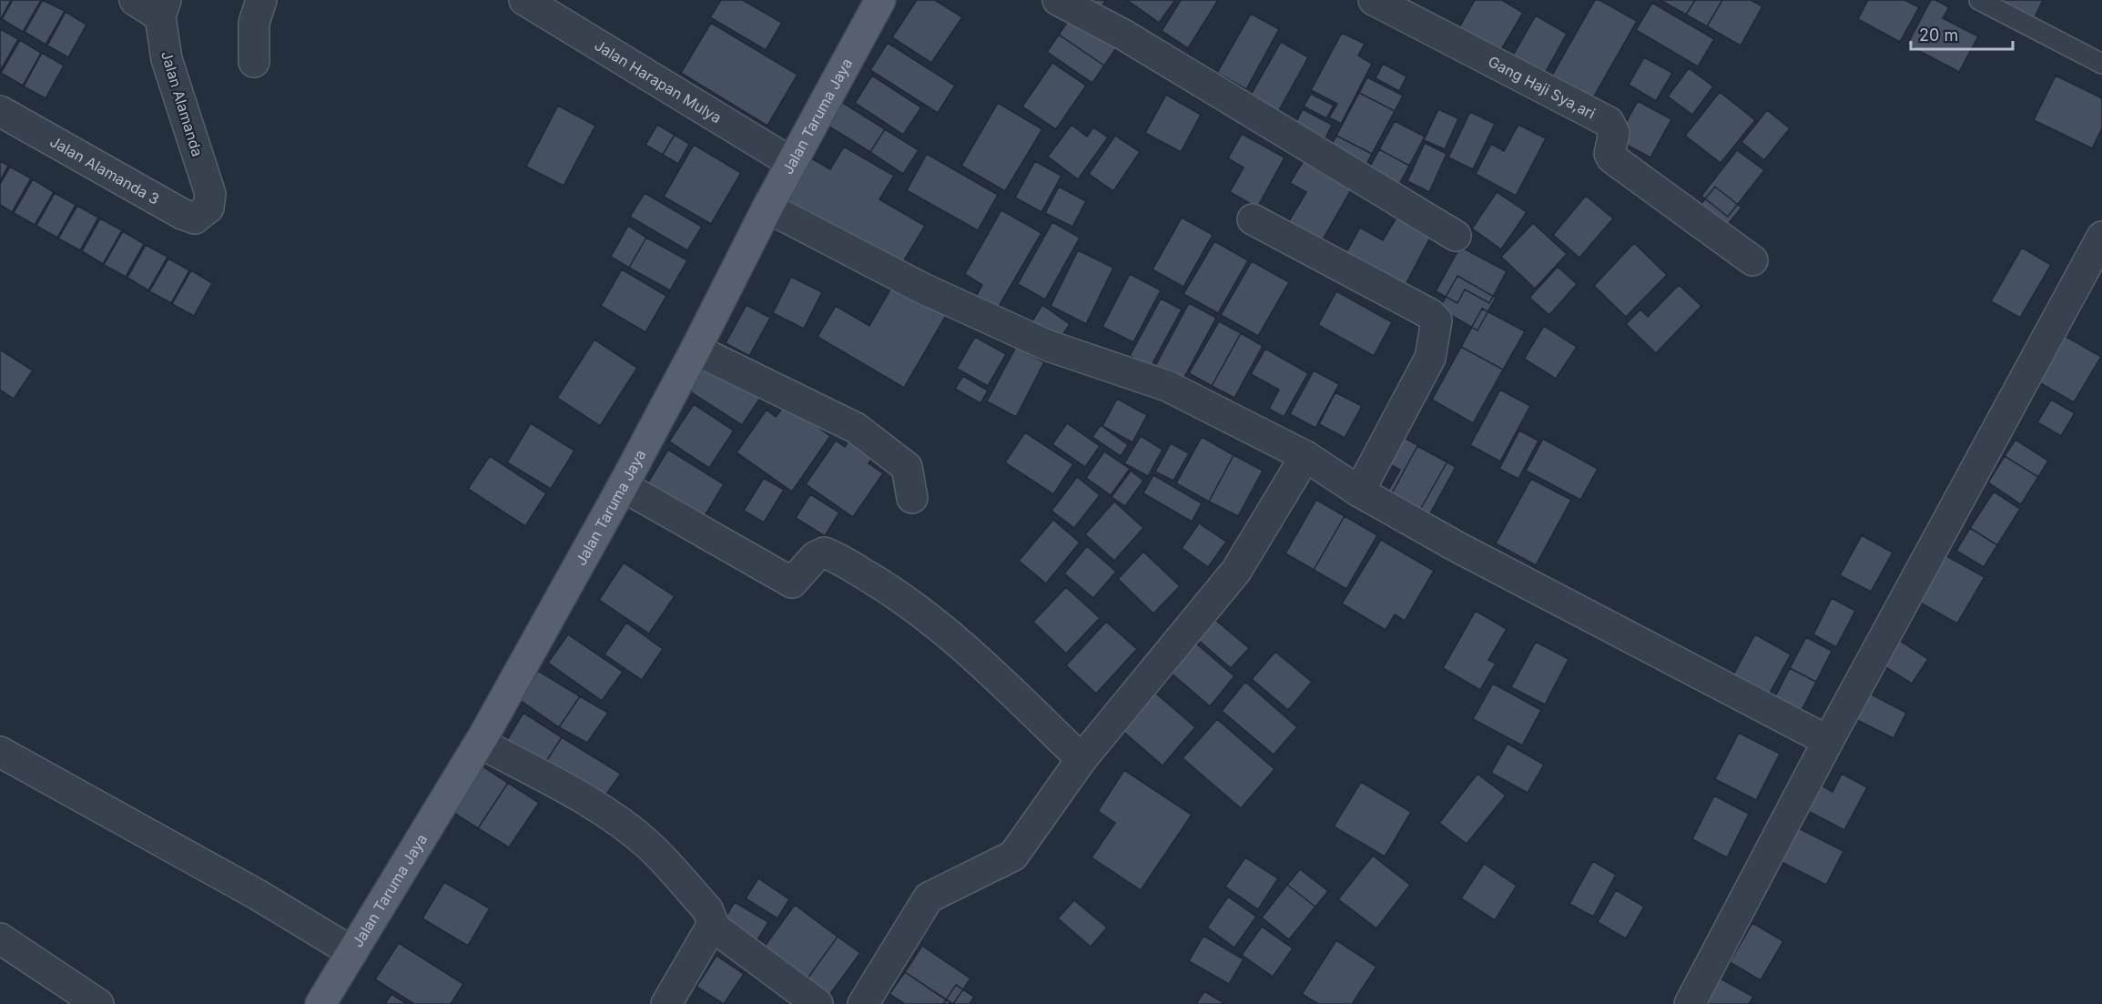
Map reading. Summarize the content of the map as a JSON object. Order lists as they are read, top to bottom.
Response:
{
  "streets": {
    "main road": ["Jalan Taruma Jaya"],
    "street": [
      "Jalan Harapan Mulya",
      "Gang Haji Sya,ari",
      "Jalan Alamanda",
      "Jalan Alamanda 3"
    ]
  },
  "crossings": [
    ["Jalan Harapan Mulya", "Jalan Taruma Jaya"],
    ["Jalan Alamanda", "Jalan Alamanda 3"]
  ],
  "scale_bar": "20 m"
}
